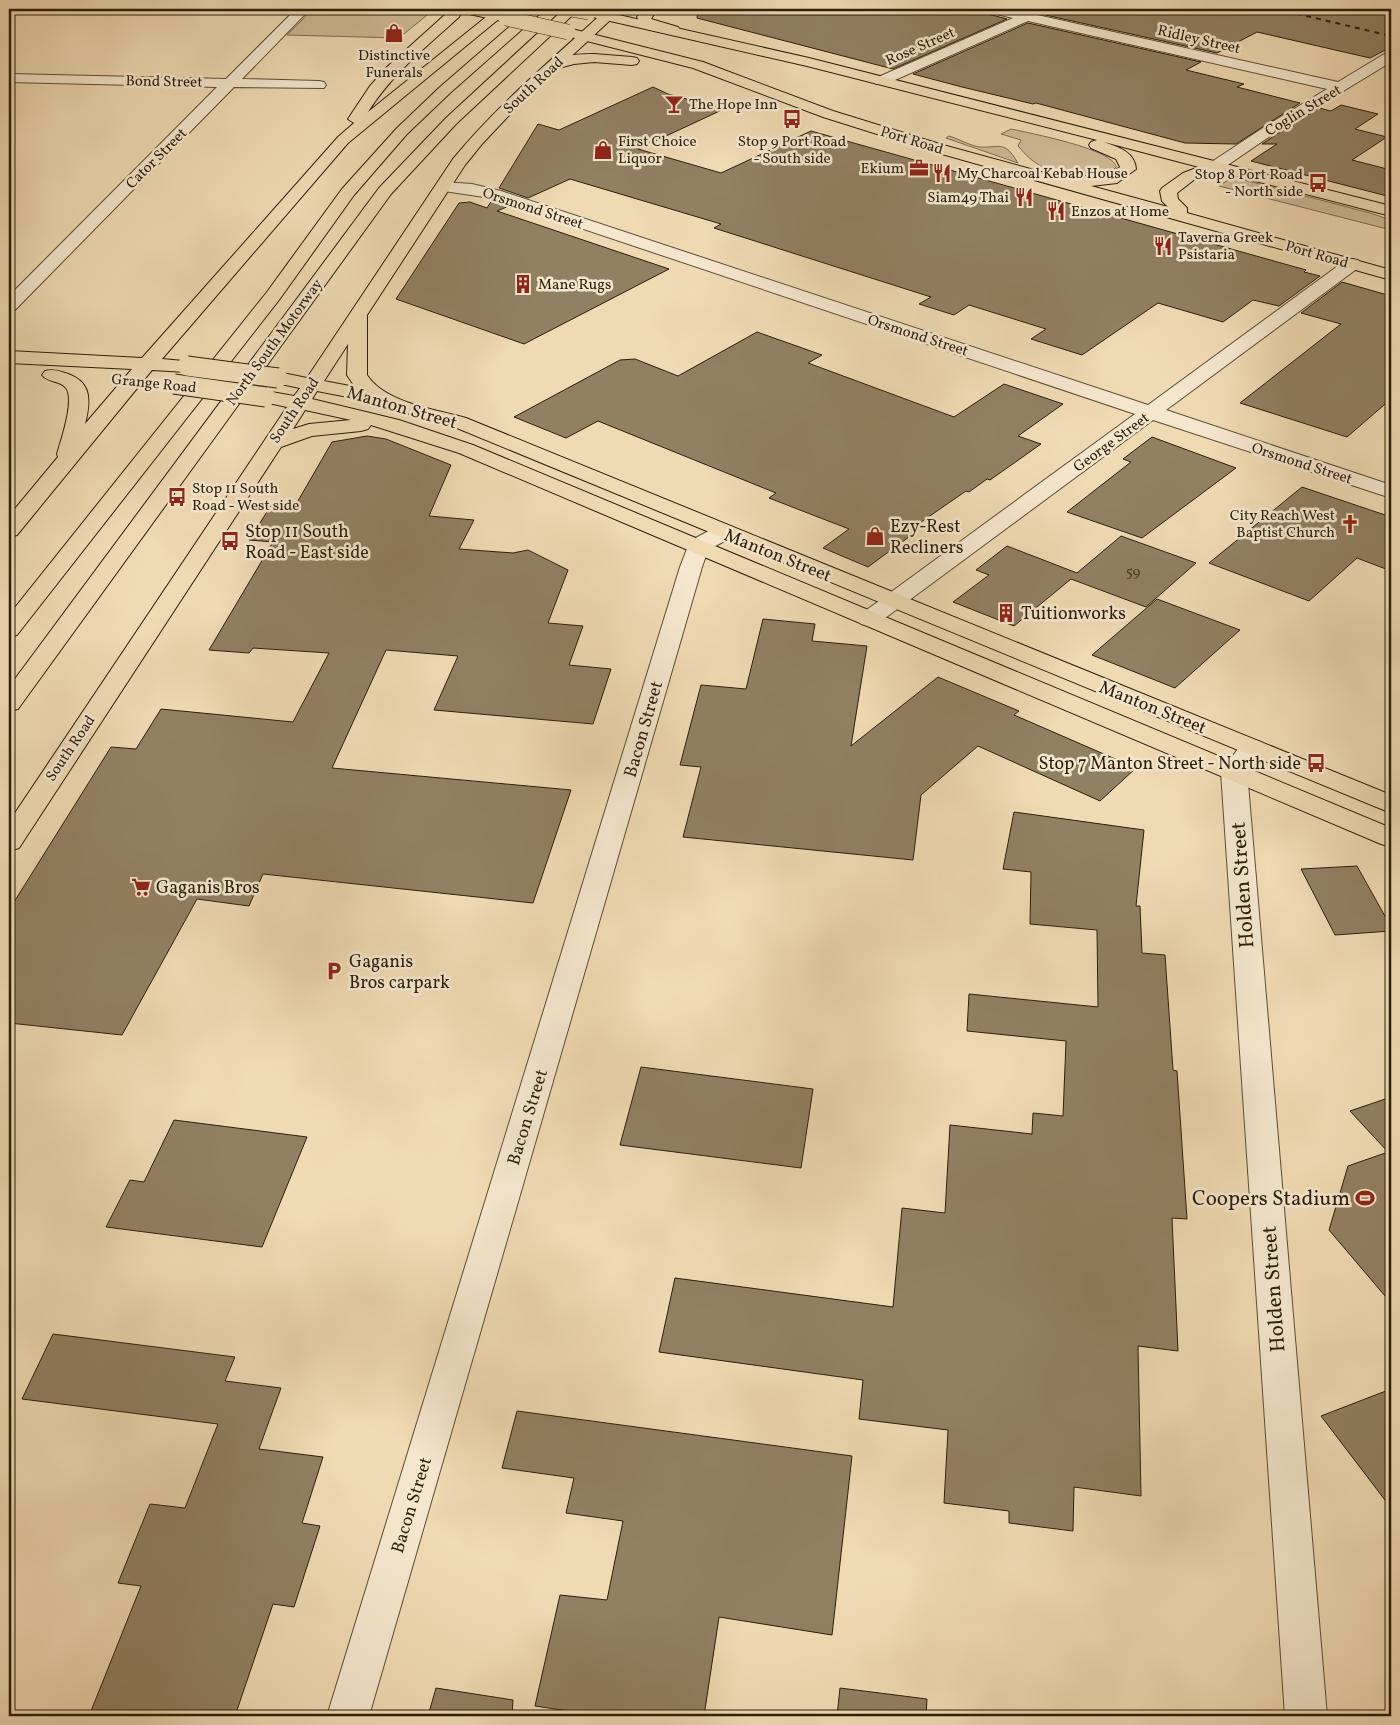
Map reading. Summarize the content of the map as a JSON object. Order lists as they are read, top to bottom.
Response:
{
  "streets": {
    "main road": [
      "South Road",
      "Port Road",
      "North South Motorway",
      "Grange Road",
      "Manton Street"
    ],
    "street": [
      "Ridley Street",
      "Rose Street",
      "Bond Street",
      "Coglin Street",
      "Cator Street",
      "Orsmond Street",
      "George Street",
      "Bacon Street",
      "Holden Street"
    ]
  },
  "crossings": [
    ["Ridley Street", "Rose Street"],
    ["Ridley Street", "Coglin Street"],
    ["Bond Street", "Cator Street"],
    ["South Road", "Port Road"],
    ["South Road", "Orsmond Street"],
    ["South Road", "Grange Road"],
    ["South Road", "Manton Street"],
    ["Port Road", "George Street"],
    ["Orsmond Street", "George Street"],
    ["Grange Road", "Manton Street"],
    ["Manton Street", "George Street"],
    ["Manton Street", "Bacon Street"],
    ["Manton Street", "Holden Street"]
  ],
  "places": {
    "shop": ["Distinctive Funerals", "First Choice Liquor", "Ezy-Rest Recliners"],
    "bar": ["The Hope Inn"],
    "bus stop": [
      "Stop 9 Port Road - South side",
      "Stop 8 Port Road - North side",
      "Stop 11 South Road - West side",
      "Stop 11 South Road - East side",
      "Stop 7 Manton Street - North side"
    ],
    "office": ["Ekium"],
    "restaurant": [
      "My Charcoal Kebab House",
      "Siam49 Thai",
      "Enzos at Home",
      "Taverna Greek Psistaria"
    ],
    "building": ["Mane Rugs", "Tuitionworks"],
    "church": ["City Reach West Baptist Church"],
    "supermarket": ["Gaganis Bros"],
    "parking": ["Gaganis Bros carpark"],
    "sports": ["Coopers Stadium"]
  },
  "house_numbers": ["59"]
}
